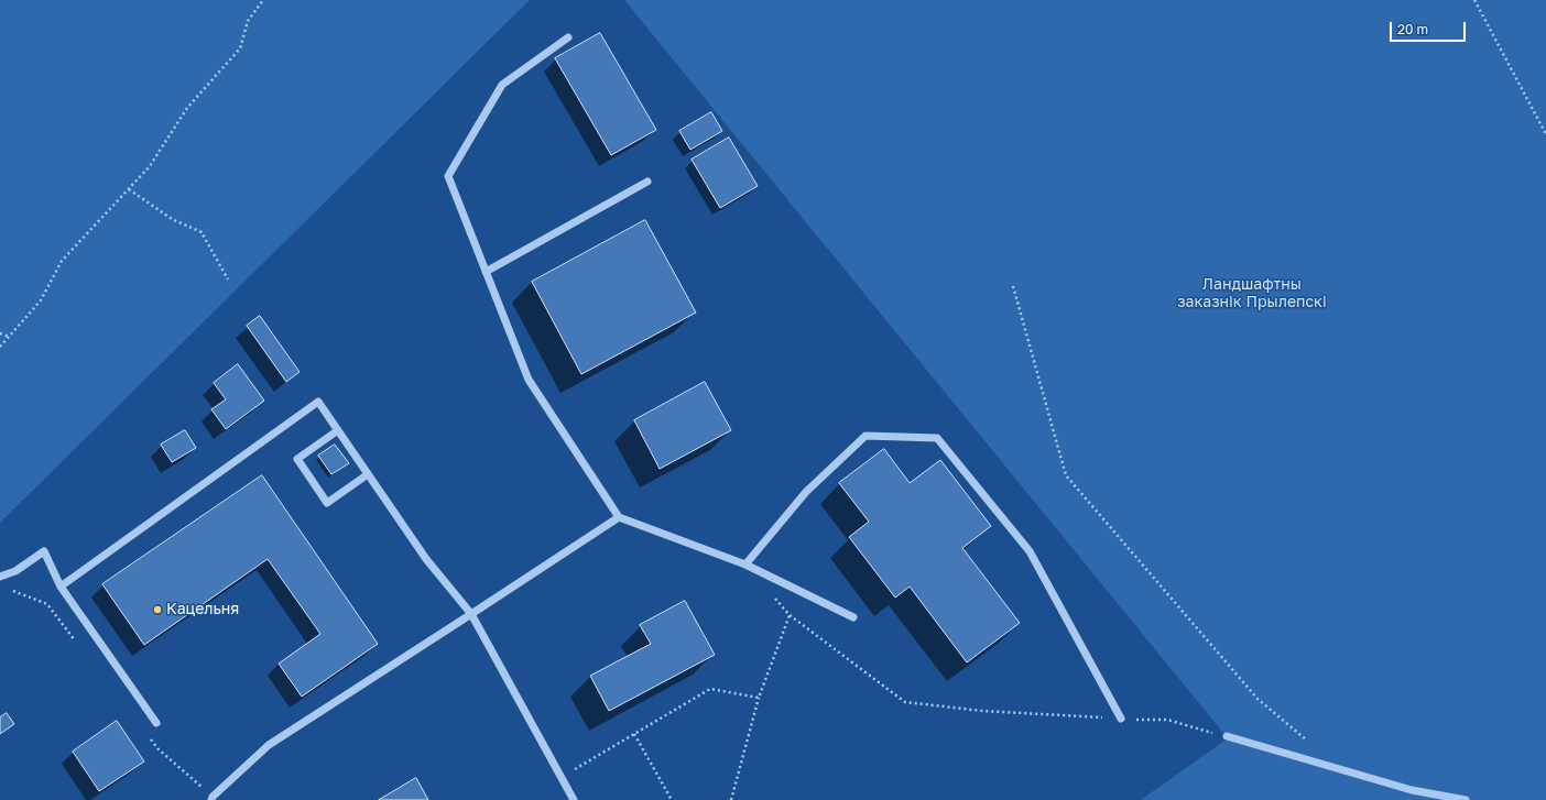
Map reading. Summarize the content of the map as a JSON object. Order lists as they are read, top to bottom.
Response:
{
  "parks": ["Ландшафтны заказнік Прылепскі"],
  "places": ["Кацельня"],
  "scale_bar": "20 m"
}
